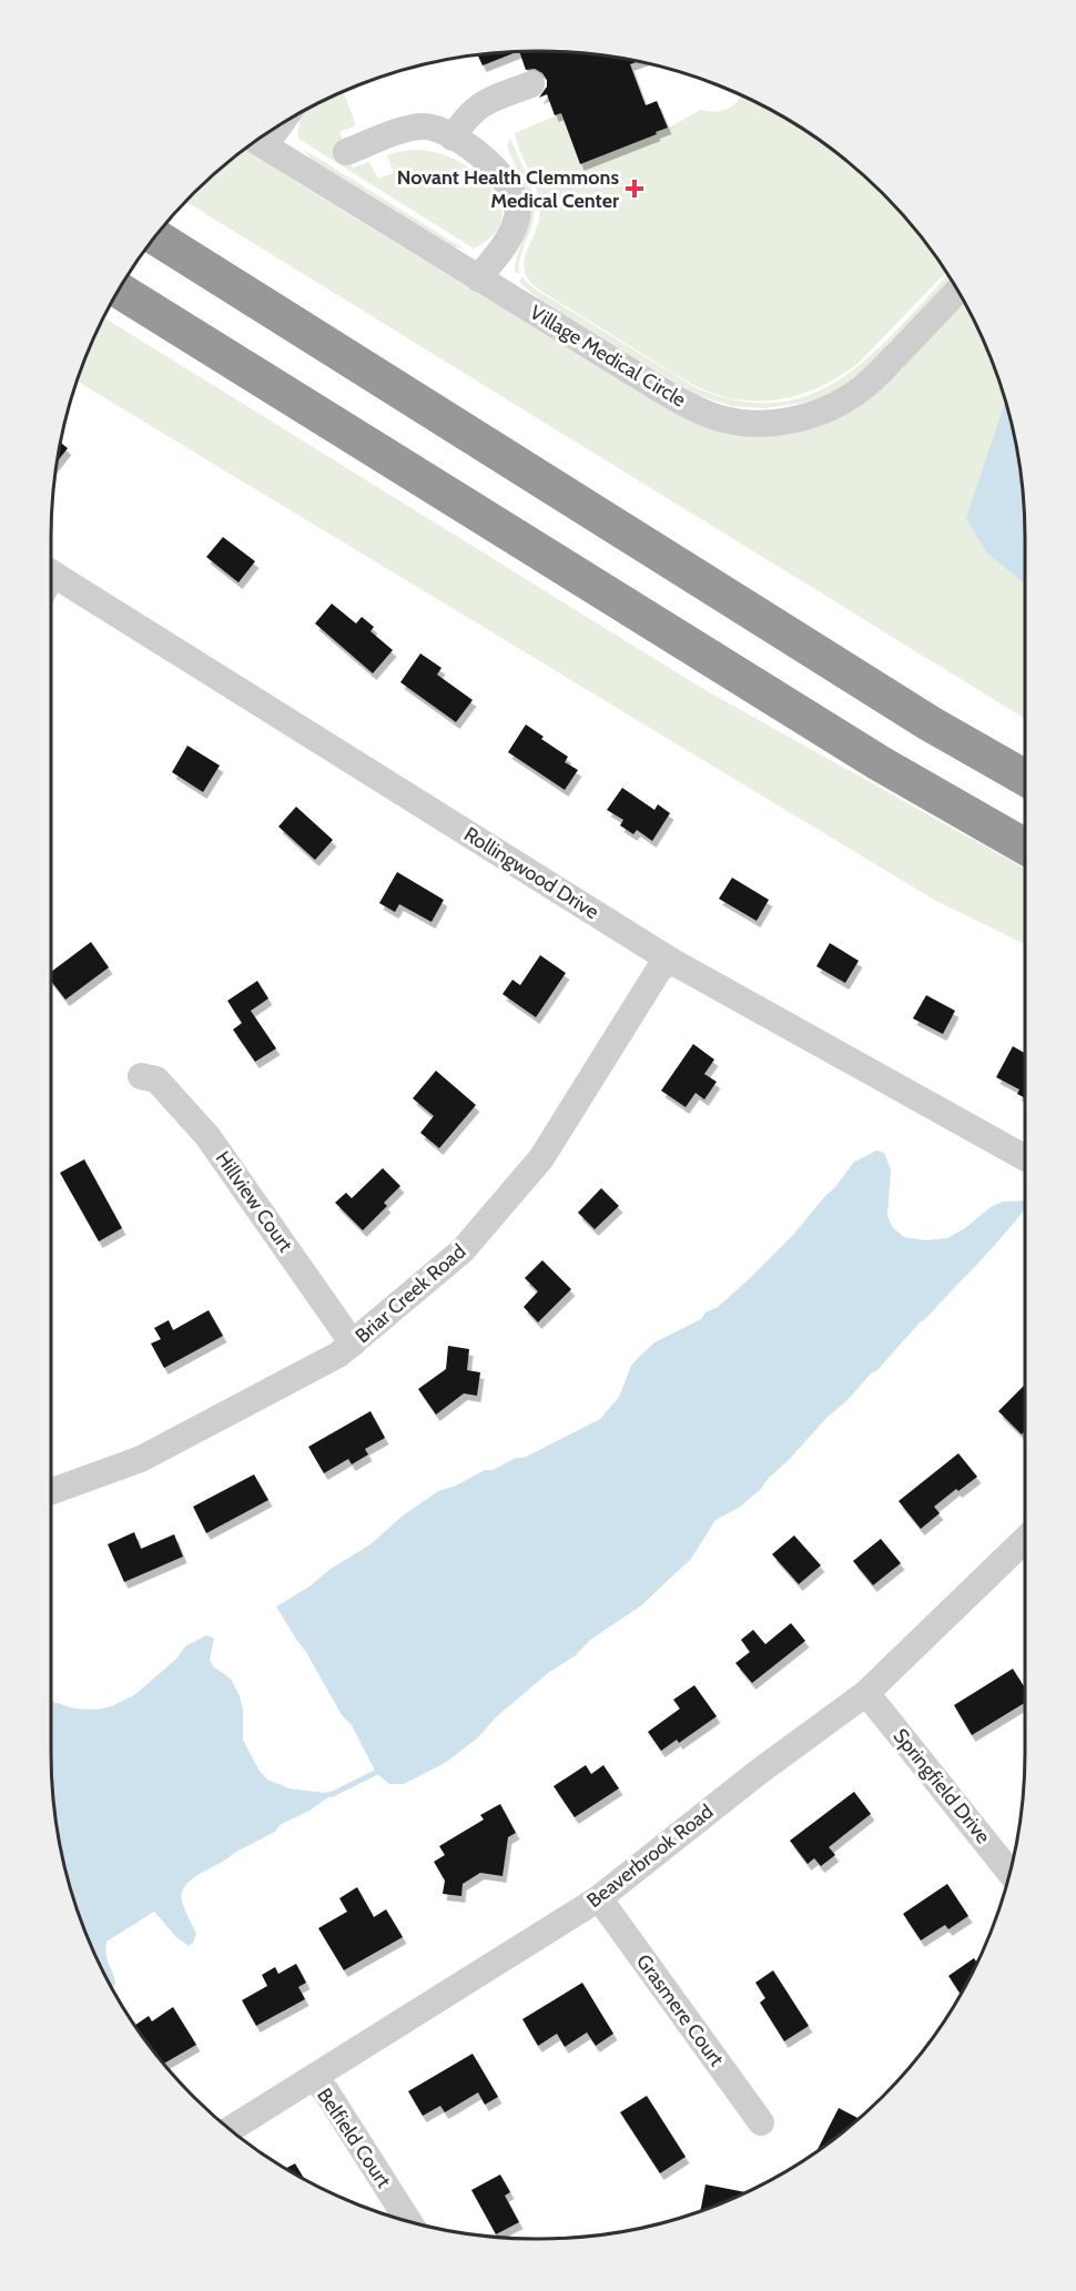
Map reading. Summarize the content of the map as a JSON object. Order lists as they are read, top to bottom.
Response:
{
  "streets": {
    "street": [
      "Village Medical Circle",
      "Rollingwood Drive",
      "Hillview Court",
      "Briar Creek Road",
      "Springfield Drive",
      "Beaverbrook Road",
      "Grasmere Court",
      "Belfield Court"
    ]
  },
  "crossings": [
    ["Rollingwood Drive", "Briar Creek Road"],
    ["Hillview Court", "Briar Creek Road"],
    ["Springfield Drive", "Beaverbrook Road"],
    ["Beaverbrook Road", "Grasmere Court"],
    ["Beaverbrook Road", "Belfield Court"]
  ],
  "places": {
    "health": ["Novant Health Clemmons Medical Center"]
  }
}
